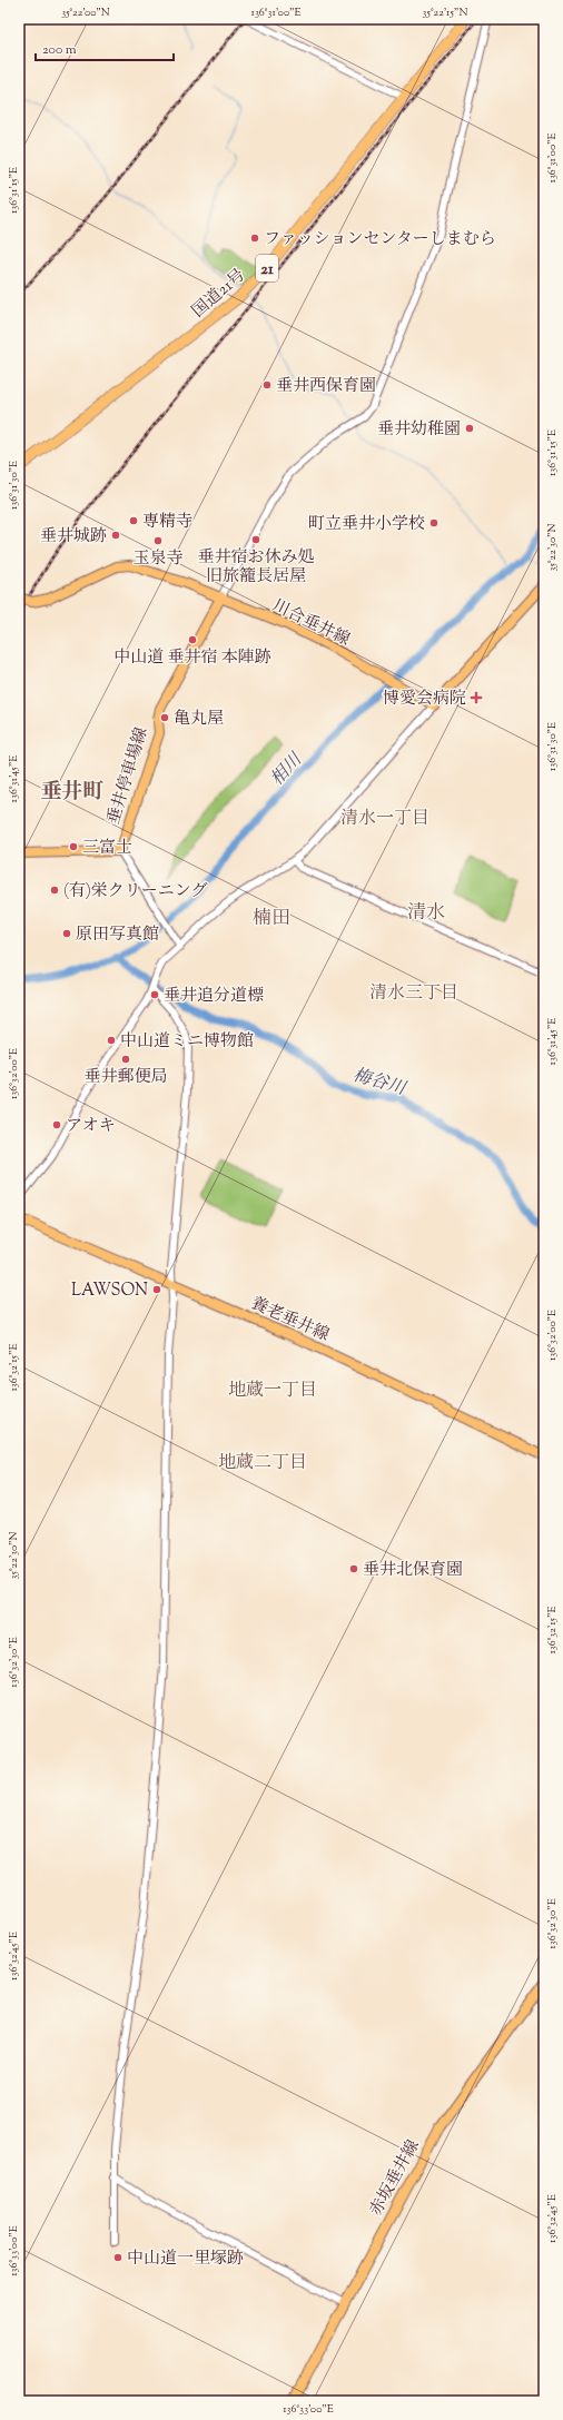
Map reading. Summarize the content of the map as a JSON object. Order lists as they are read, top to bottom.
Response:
{
  "streets": {
    "highway": ["21", "国道21号"],
    "main road": [
      "川合垂井線",
      "垂井停車場線",
      "養老垂井線",
      "赤坂垂井線"
    ]
  },
  "crossings": [
    ["川合垂井線", "垂井停車場線"]
  ],
  "districts": [
    "垂井町",
    "清水一丁目",
    "清水",
    "楠田",
    "清水三丁目",
    "地蔵一丁目",
    "地蔵二丁目"
  ],
  "water": ["相川", "梅谷川"],
  "places": {
    "other": [
      "ファッションセンターしまむら",
      "垂井西保育園",
      "垂井幼稚園",
      "専精寺",
      "町立垂井小学校",
      "垂井城跡",
      "垂井宿お休み処 旧旅籠長居屋",
      "玉泉寺",
      "中山道 垂井宿 本陣跡",
      "亀丸屋",
      "三富士",
      "(有)栄クリーニング",
      "原田写真館",
      "垂井追分道標",
      "中山道ミニ博物館",
      "垂井郵便局",
      "アオキ",
      "LAWSON",
      "垂井北保育園",
      "中山道一里塚跡"
    ],
    "health": ["博愛会病院"]
  },
  "scale_bar": "200 m",
  "coordinates": [
    "35°22'00\"N",
    "136°31'00\"E",
    "35°22'15\"N",
    "136°31'15\"E",
    "136°31'30\"E",
    "35°22'30\"N",
    "136°31'45\"E",
    "136°32'00\"E",
    "136°32'15\"E",
    "136°32'30\"E",
    "136°32'45\"E",
    "136°33'00\"E"
  ]
}
